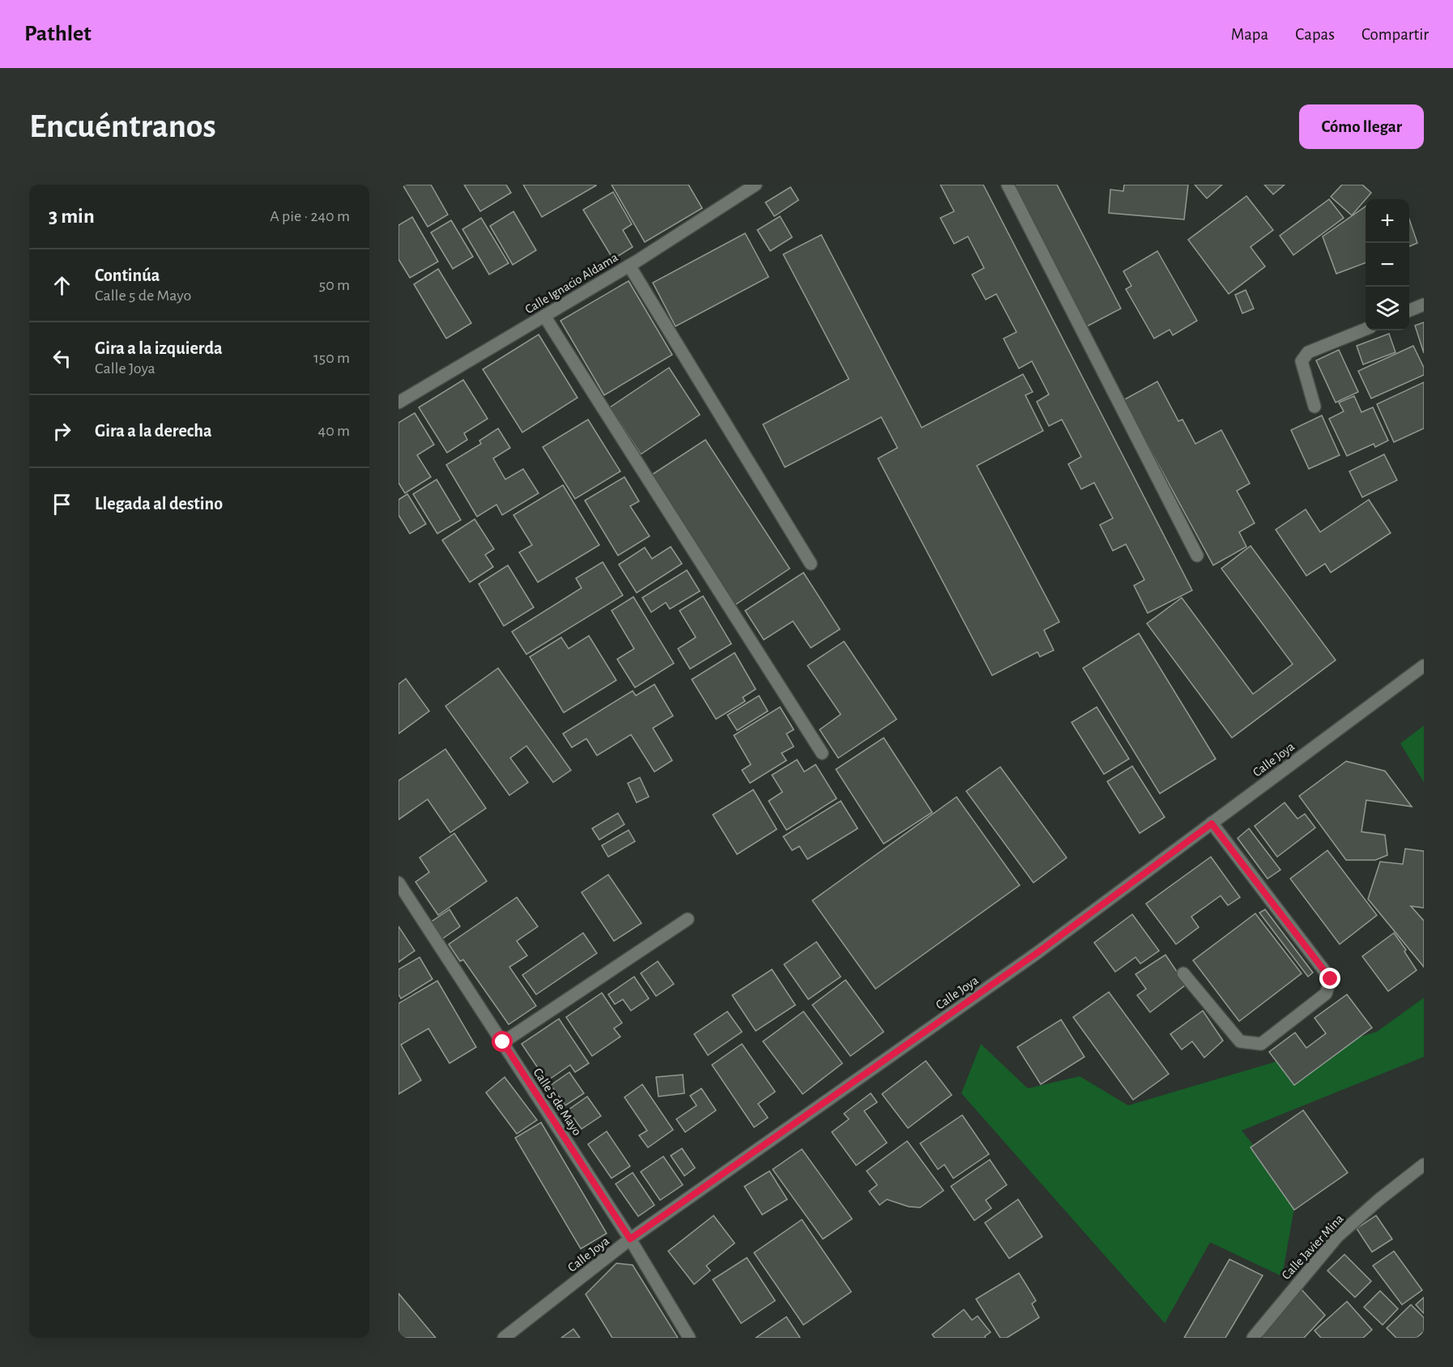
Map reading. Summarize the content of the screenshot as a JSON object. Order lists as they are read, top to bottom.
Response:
{
  "streets": {
    "street": [
      "Calle Ignacio Aldama",
      "Calle Joya",
      "Calle 5 de Mayo",
      "Calle Javier Mina"
    ]
  },
  "crossings": [
    ["Calle Joya", "Calle 5 de Mayo"]
  ],
  "page": {
    "header": "Pathlet",
    "nav": ["Mapa", "Capas", "Compartir"],
    "buttons": "Cómo llegar",
    "title": "Encuéntranos",
    "heading": ["3 min", "A pie · 240 m"],
    "map_buttons": ["+", "−"],
    "list": [
      ["Continúa", "Calle 5 de Mayo", "50 m"],
      ["Gira a la izquierda", "Calle Joya", "150 m"],
      ["Gira a la derecha", "40 m"],
      "Llegada al destino"
    ]
  }
}
